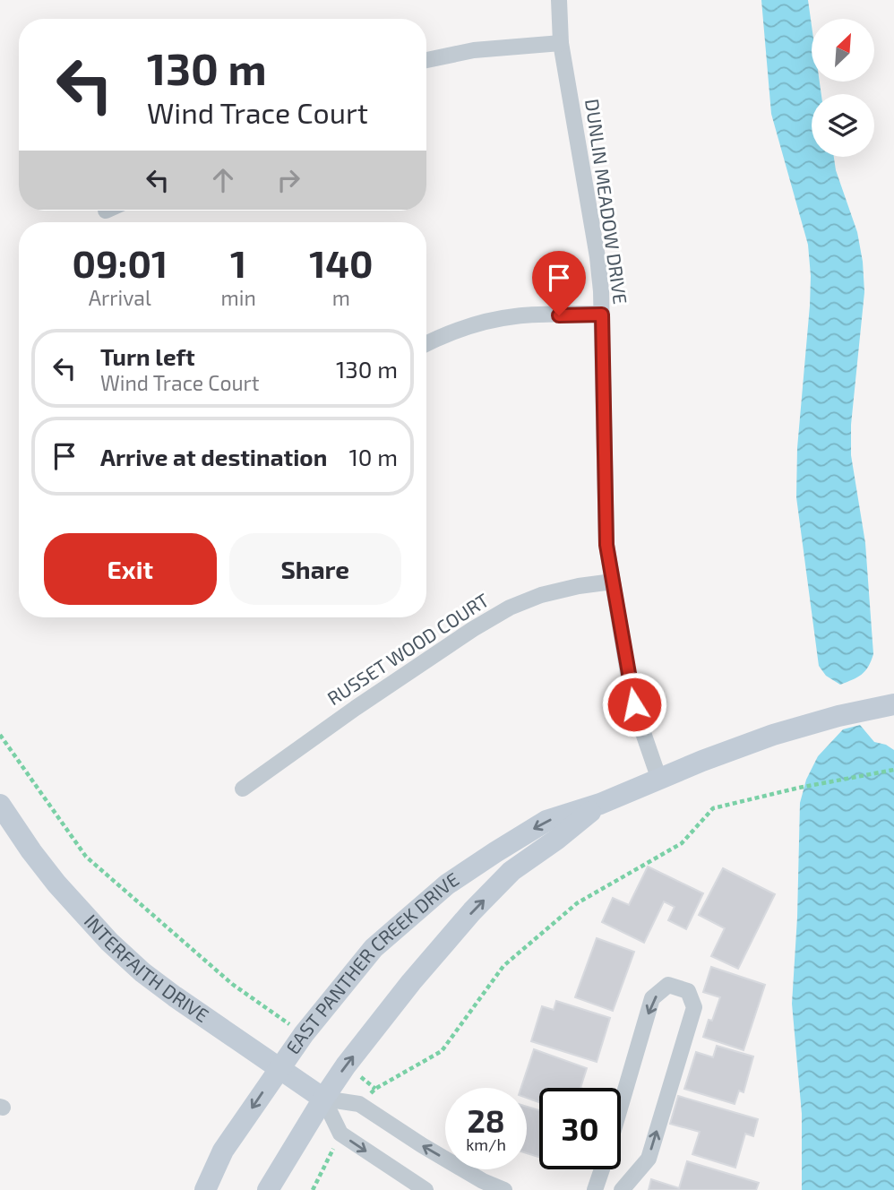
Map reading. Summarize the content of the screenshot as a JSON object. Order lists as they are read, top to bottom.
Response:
{
  "streets": {
    "street": [
      "DUNLIN MEADOW DRIVE",
      "RUSSET WOOD COURT",
      "EAST PANTHER CREEK DRIVE",
      "INTERFAITH DRIVE"
    ]
  },
  "crossings": [
    ["DUNLIN MEADOW DRIVE", "RUSSET WOOD COURT"],
    ["DUNLIN MEADOW DRIVE", "EAST PANTHER CREEK DRIVE"],
    ["EAST PANTHER CREEK DRIVE", "INTERFAITH DRIVE"]
  ],
  "north": "top right",
  "page": {
    "turn": ["130 m", "Wind Trace Court"],
    "eta": [
      "09:01",
      "Arrival",
      "1",
      "min",
      "140",
      "m"
    ],
    "list": [
      {
        "name": "Turn left",
        "note": "Wind Trace Court",
        "value": "130 m"
      },
      {
        "name": "Arrive at destination",
        "value": "10 m"
      }
    ],
    "buttons": ["Exit", "Share"],
    "speed": "28 km/h",
    "limit": "30"
  }
}
